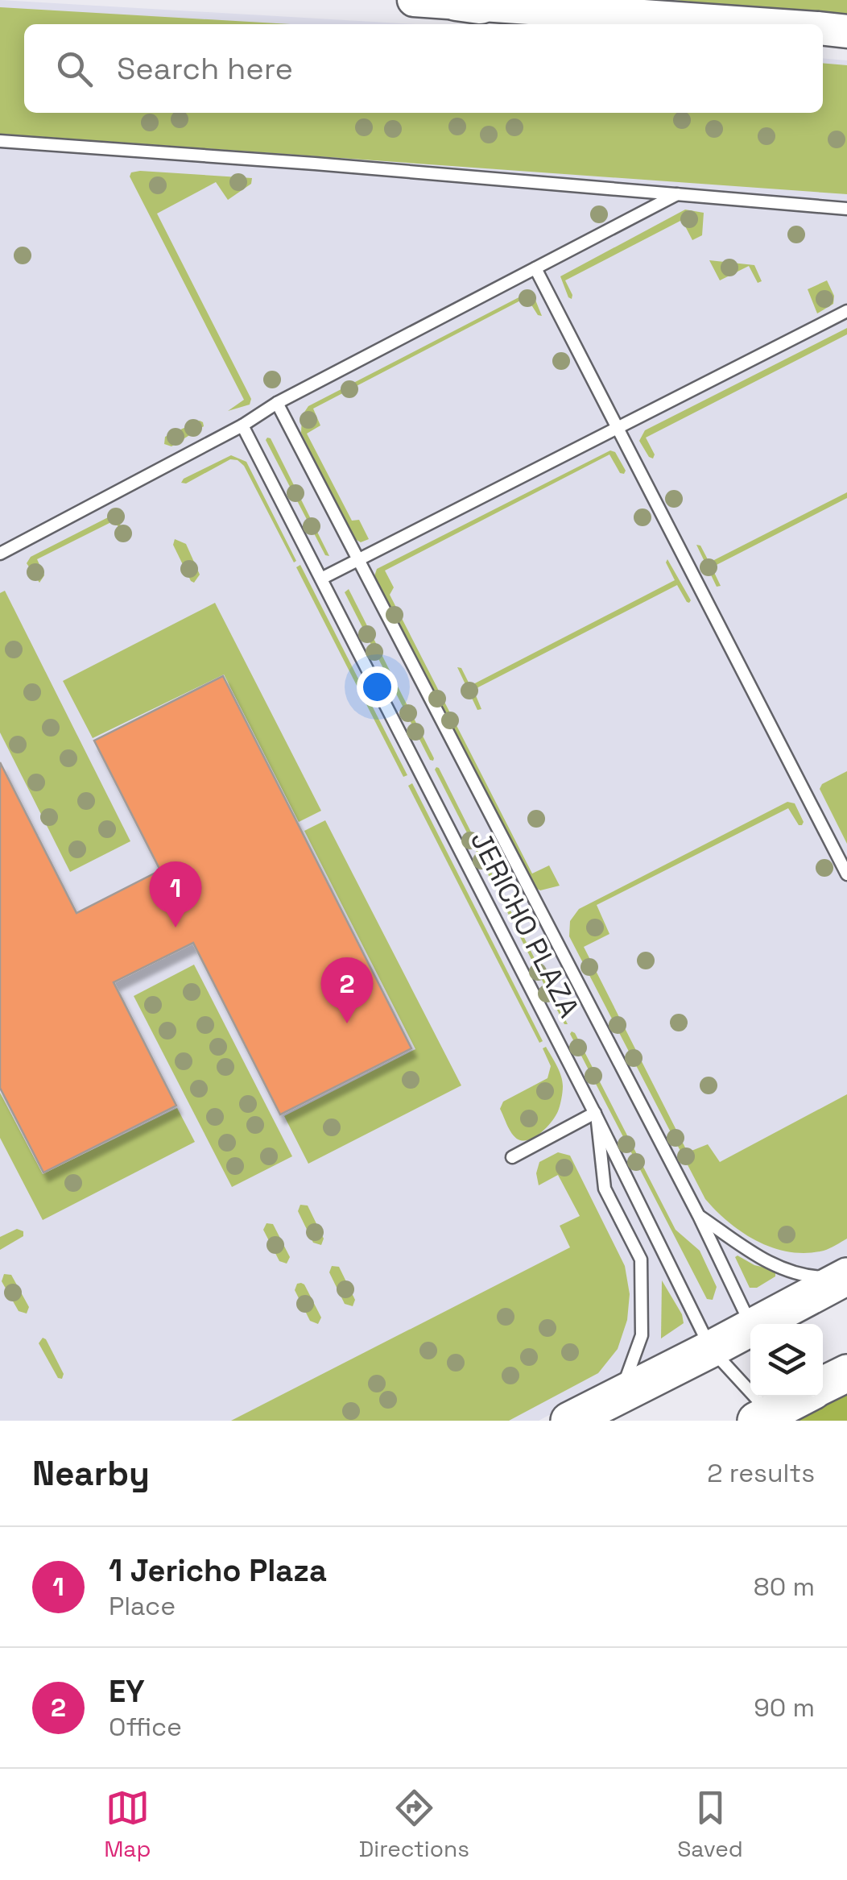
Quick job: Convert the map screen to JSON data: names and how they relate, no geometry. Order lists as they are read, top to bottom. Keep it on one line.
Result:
{"streets":{"lane":["JERICHO PLAZA"]},"page":{"search":"Search here","pins":["1","2"],"heading":["Nearby","2 results"],"list":[{"mark":"1","name":"1 Jericho Plaza","note":"Place","value":"80 m"},{"mark":"2","name":"EY","note":"Office","value":"90 m"}],"nav":["Map","Directions","Saved"]}}
